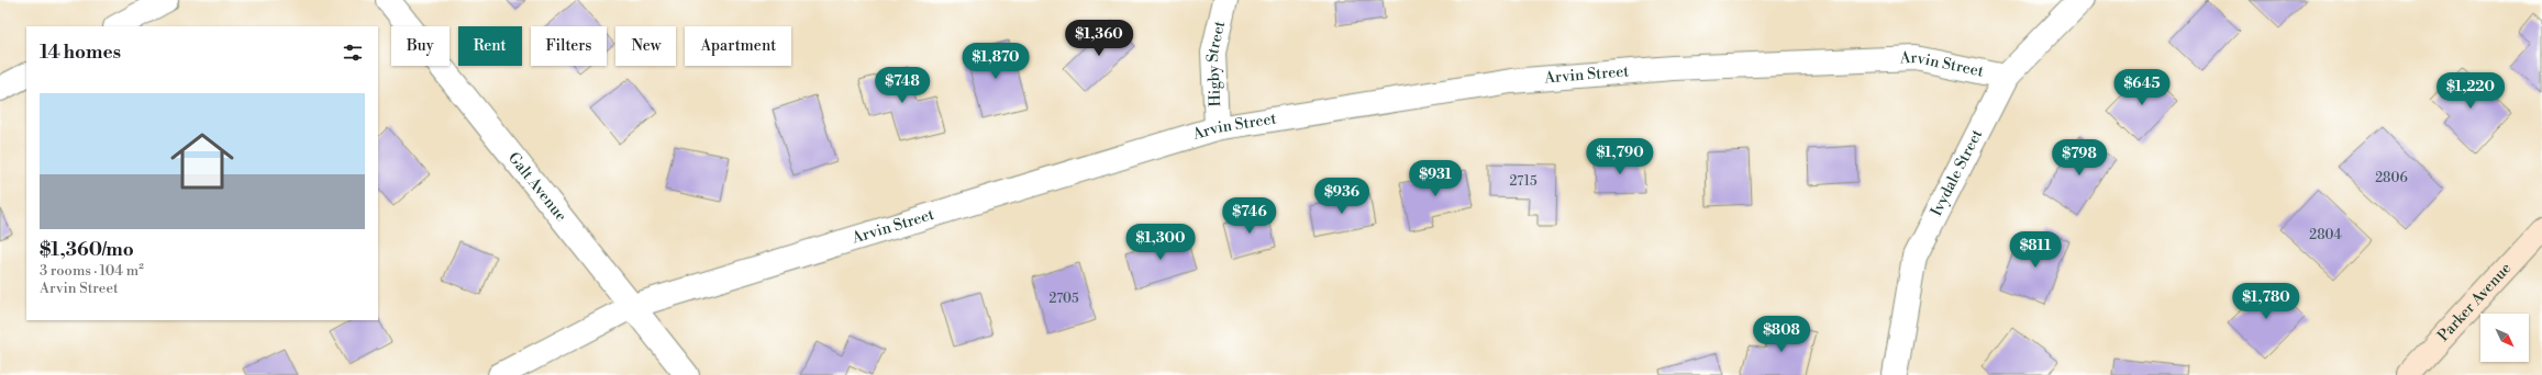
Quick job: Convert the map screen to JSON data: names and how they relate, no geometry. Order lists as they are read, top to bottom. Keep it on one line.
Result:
{"streets":{"street":["Higby Street","Arvin Street","Ivydale Street","Galt Avenue","Parker Avenue"]},"crossings":[["Higby Street","Arvin Street"],["Arvin Street","Ivydale Street"],["Arvin Street","Galt Avenue"]],"house_numbers":["2806","2715","2804","2705"],"north":"bottom right","page":{"price":["$1,360","$1,870","$748","$645","$1,220","$1,790","$798","$931","$936","$746","$1,300","$811","$1,780","$808"],"chip":["Buy","Rent","Filters","New","Apartment"],"heading":"14 homes","list":[{"name":"$1,360/mo","note":"3 rooms · 104 m² · Arvin Street"}]}}
